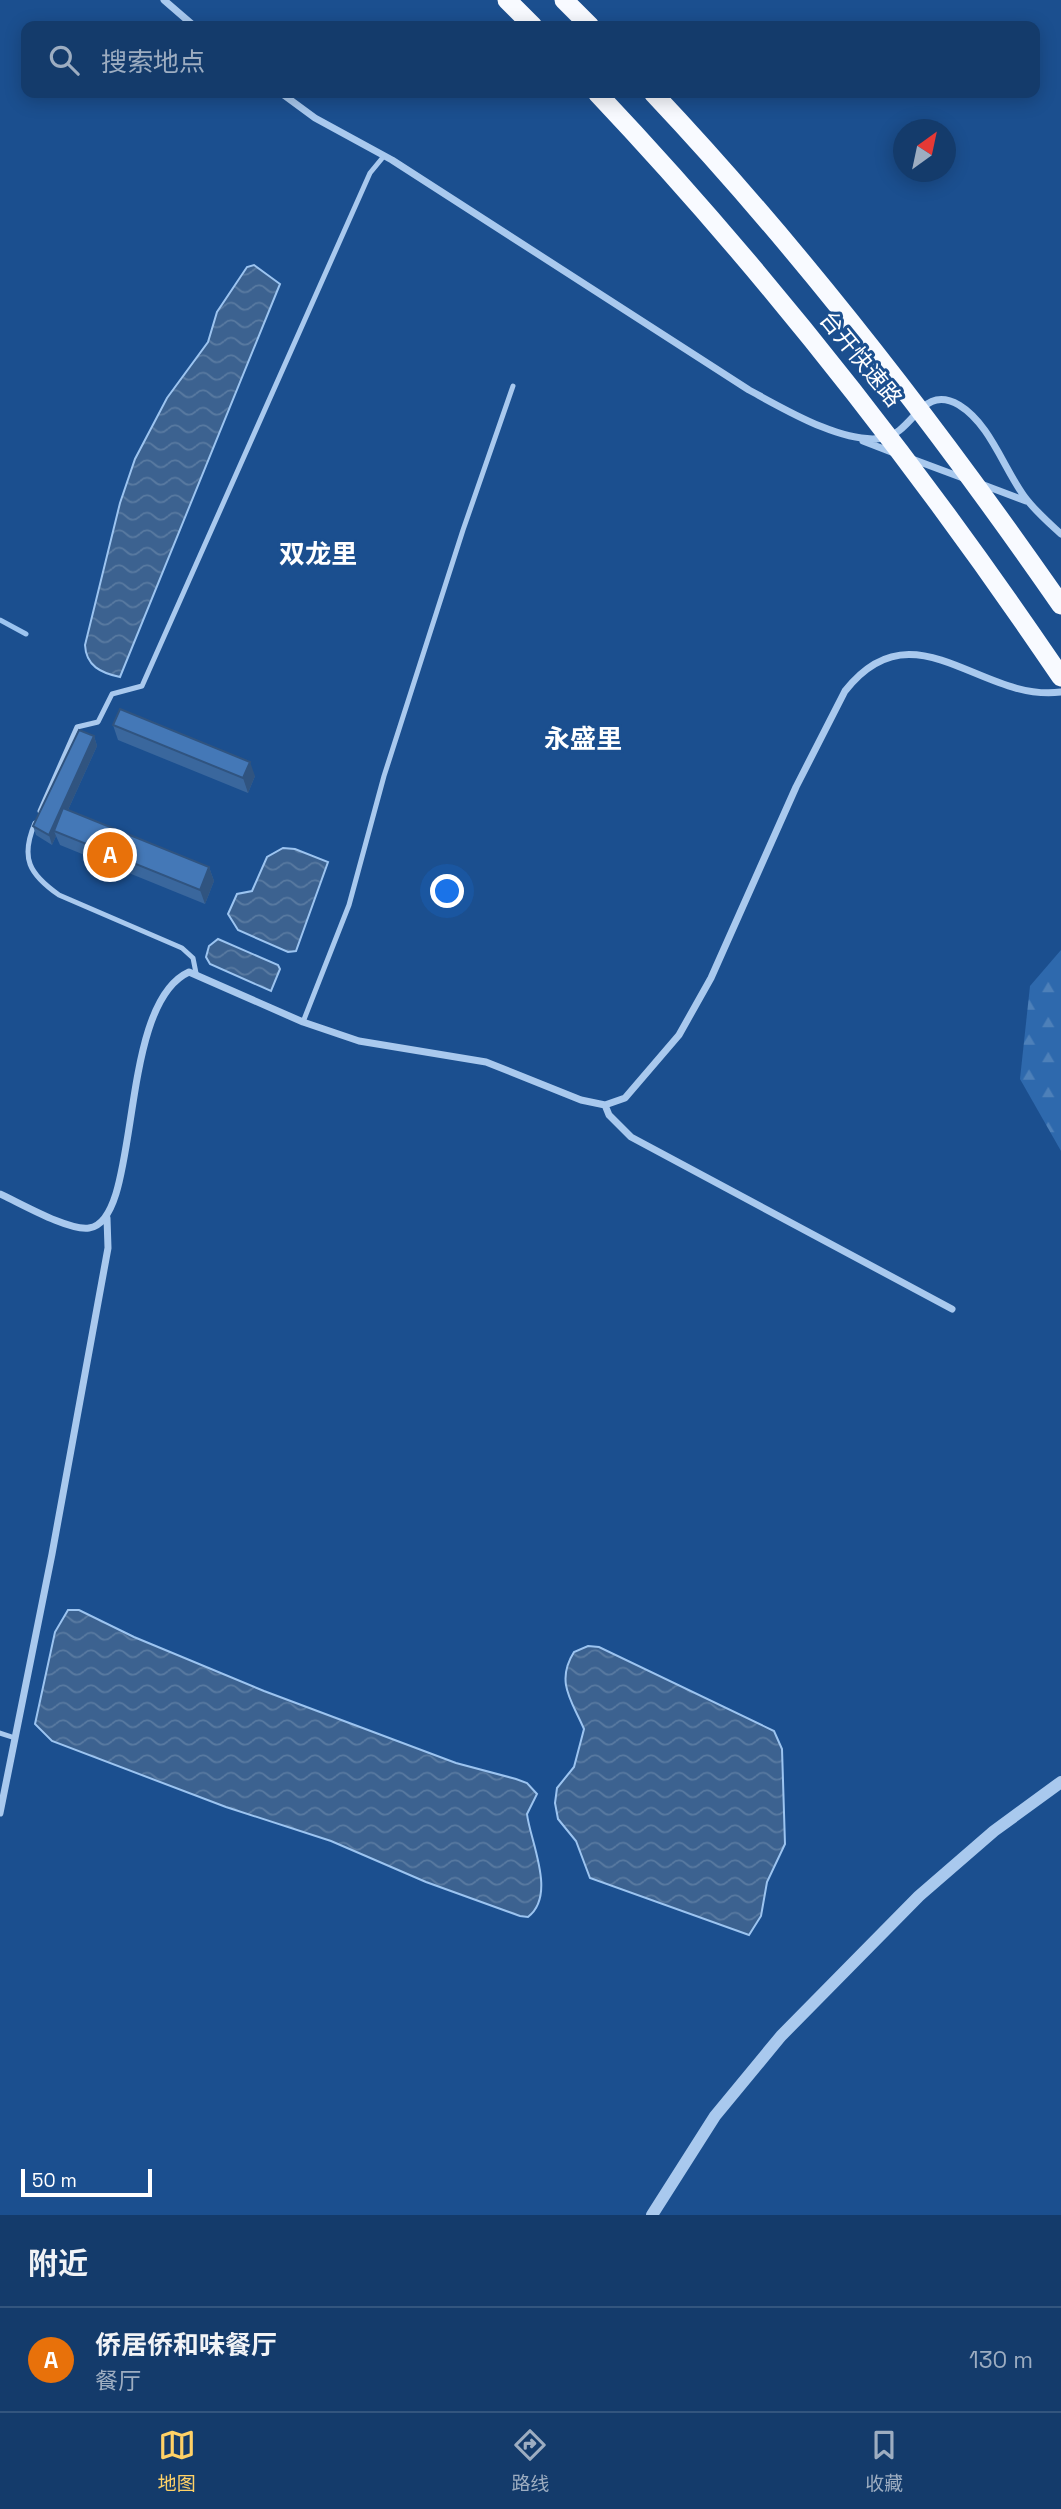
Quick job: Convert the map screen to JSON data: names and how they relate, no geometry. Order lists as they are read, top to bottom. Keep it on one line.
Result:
{"streets":{"highway":["台开快速路"]},"districts":["双龙里","永盛里"],"scale_bar":"50 m","north":"top right","page":{"search":"搜索地点","pins":"A","scale":"50 m","heading":"附近","list":[{"mark":"A","name":"侨居侨和味餐厅","note":"餐厅","value":"130 m"}],"nav":["地图","路线","收藏"]}}
